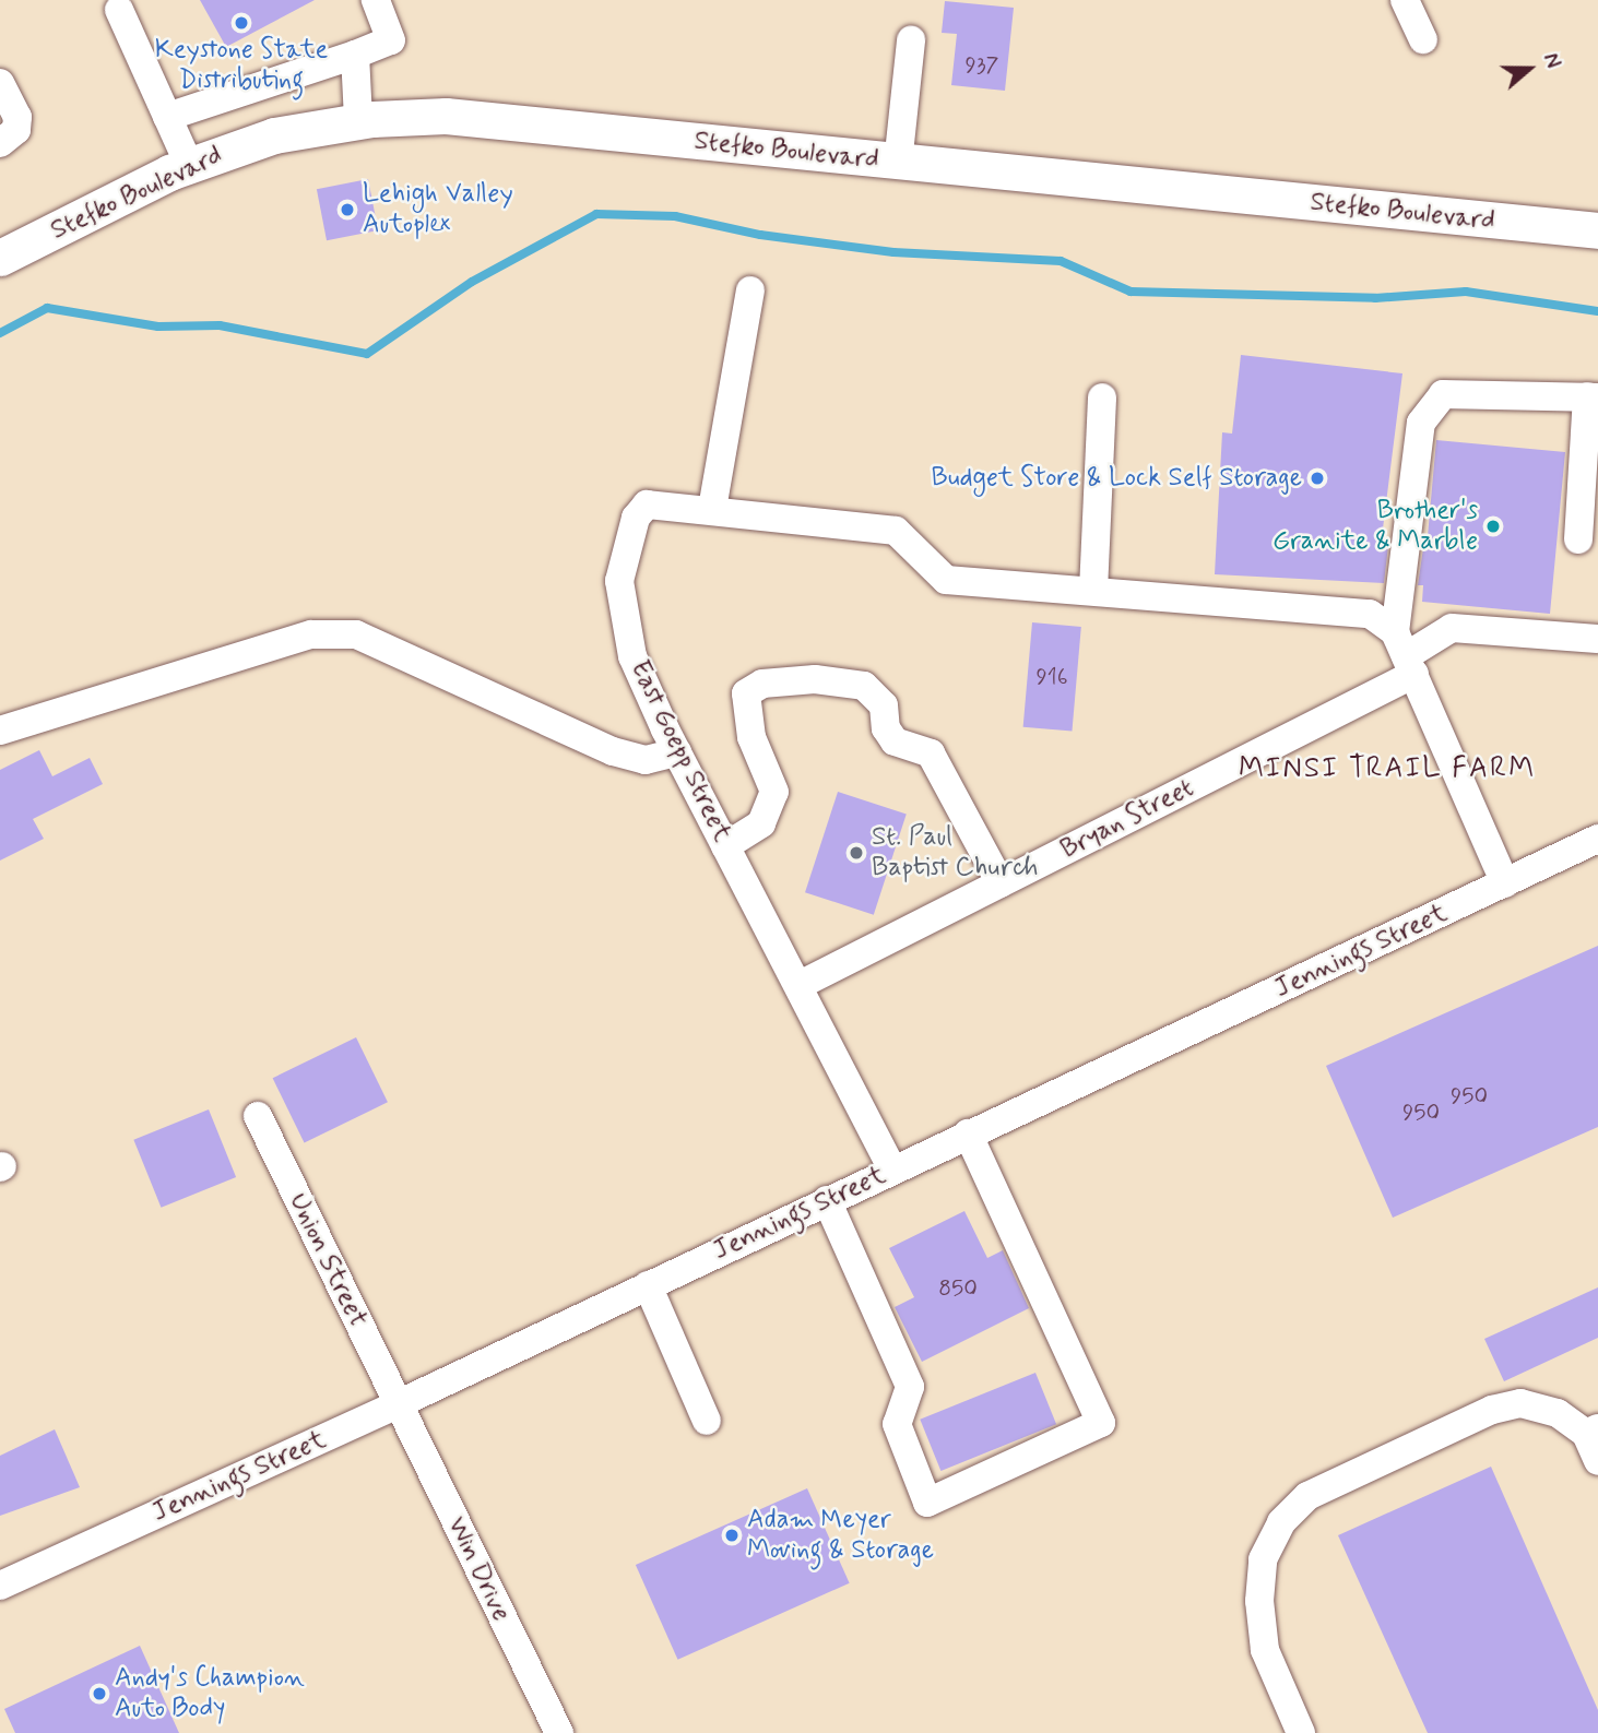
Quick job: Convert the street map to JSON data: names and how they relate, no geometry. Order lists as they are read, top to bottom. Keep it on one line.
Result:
{"streets":{"main road":["Stefko Boulevard"],"street":["East Goepp Street","Bryan Street","Jennings Street","Union Street","Win Drive"]},"crossings":[["East Goepp Street","Bryan Street"],["East Goepp Street","Jennings Street"],["Jennings Street","Union Street"],["Jennings Street","Win Drive"],["Union Street","Win Drive"]],"districts":["MINSI TRAIL FARM"],"places":["Keystone State Distributing","Lehigh Valley Autoplex","Budget Store & Lock Self Storage","Brother's Granite & Marble","St. Paul Baptist Church","Adam Meyer Moving & Storage","Andy's Champion Auto Body"],"house_numbers":["937","916","950","950","850"],"north":"right"}
